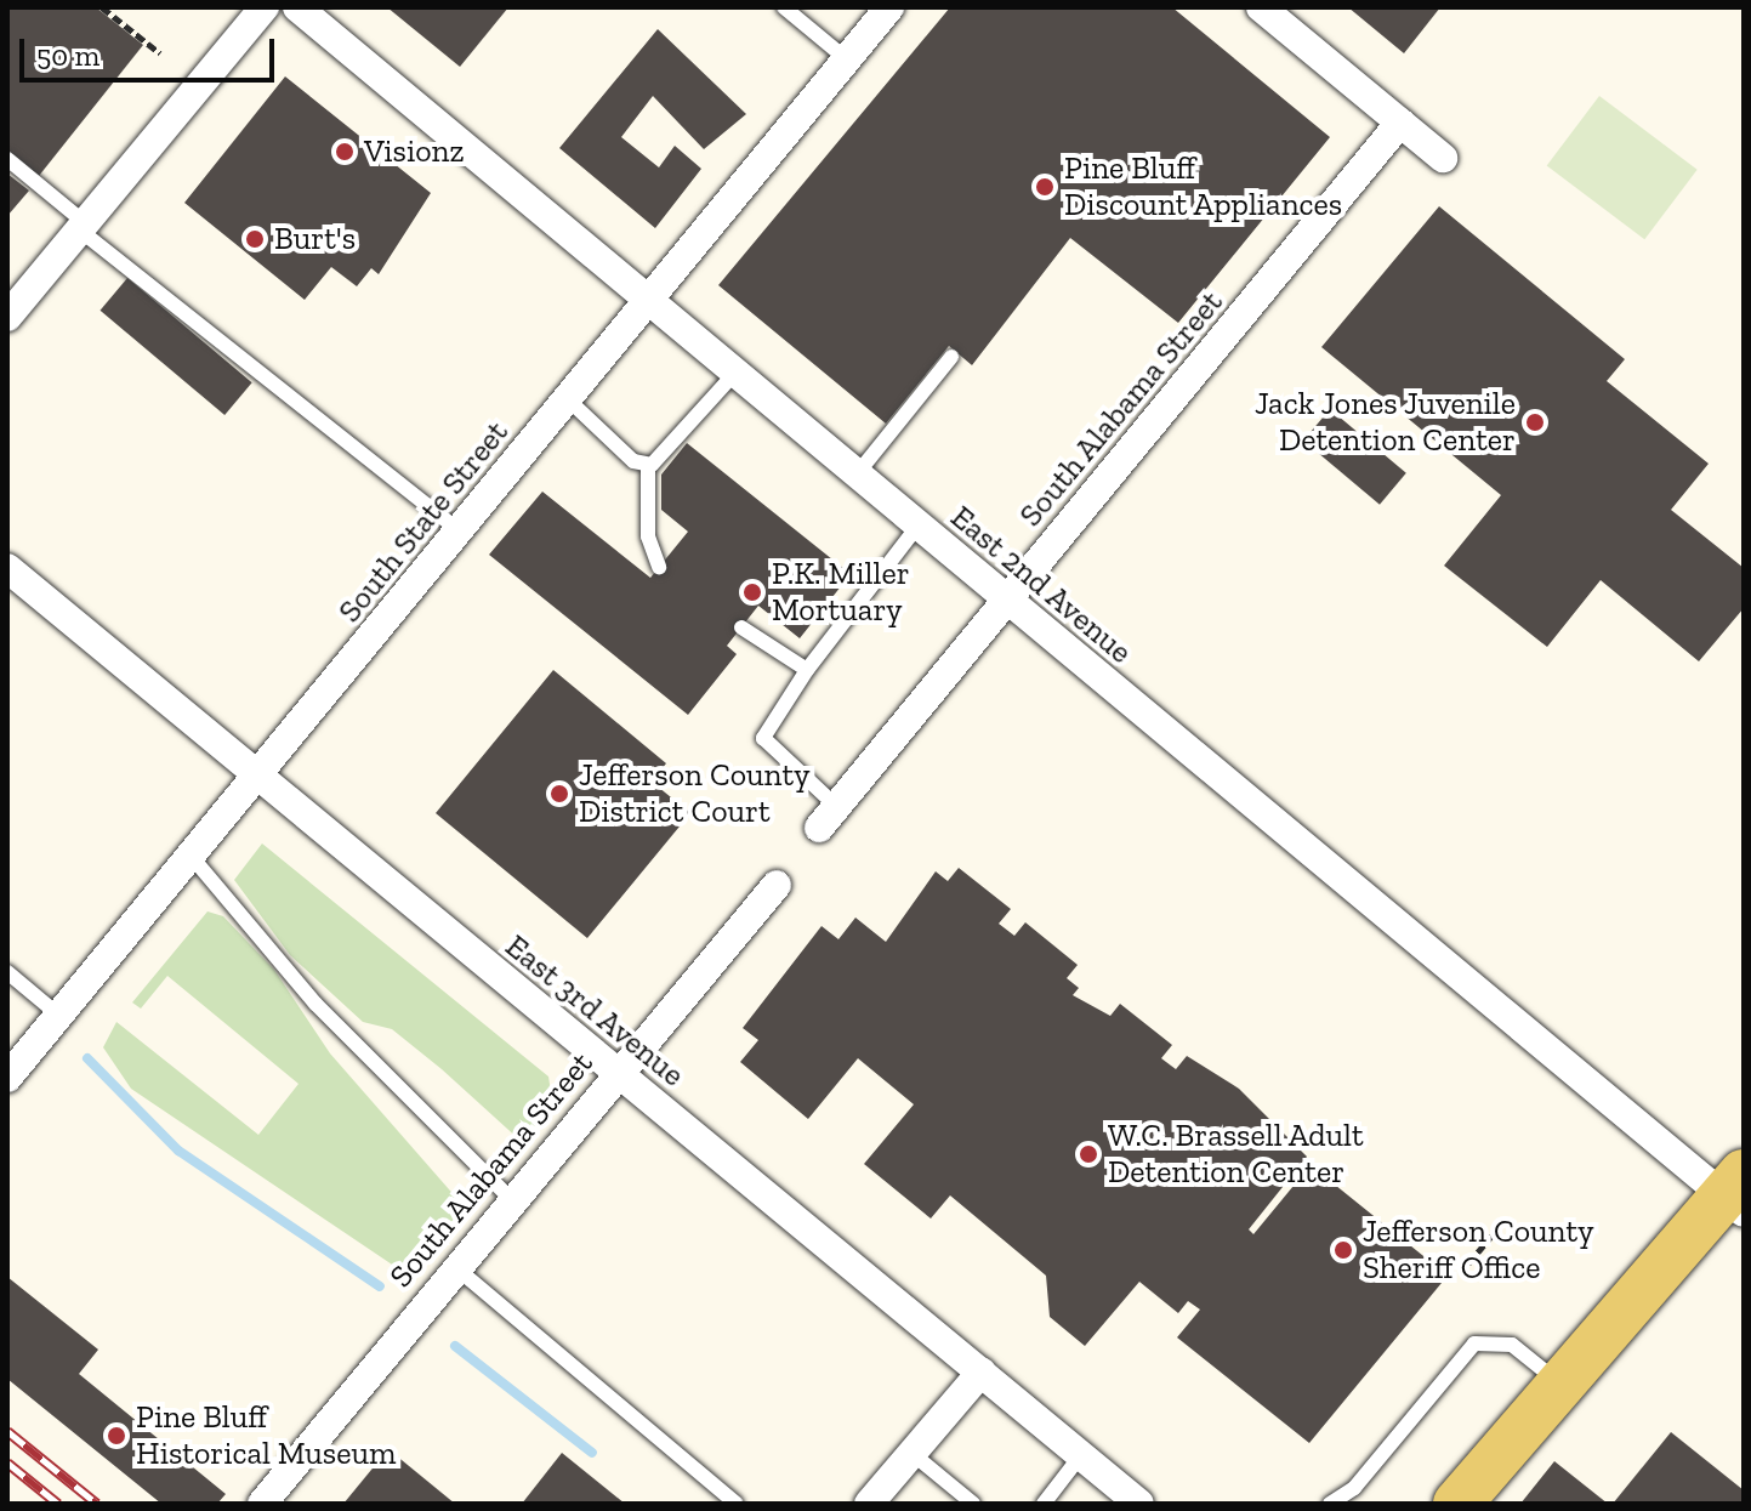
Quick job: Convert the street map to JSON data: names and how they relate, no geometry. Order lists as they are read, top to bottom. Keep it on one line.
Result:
{"streets":{"street":["South Alabama Street","South State Street","East 2nd Avenue","East 3rd Avenue"]},"crossings":[["South Alabama Street","East 2nd Avenue"],["South Alabama Street","East 3rd Avenue"],["South State Street","East 2nd Avenue"],["South State Street","East 3rd Avenue"]],"places":["Visionz","Pine Bluff Discount Appliances","Burt's","Jack Jones Juvenile Detention Center","P.K. Miller Mortuary","Jefferson County District Court","W.C. Brassell Adult Detention Center","Jefferson County Sheriff Office","Pine Bluff Historical Museum"],"scale_bar":"50 m"}
